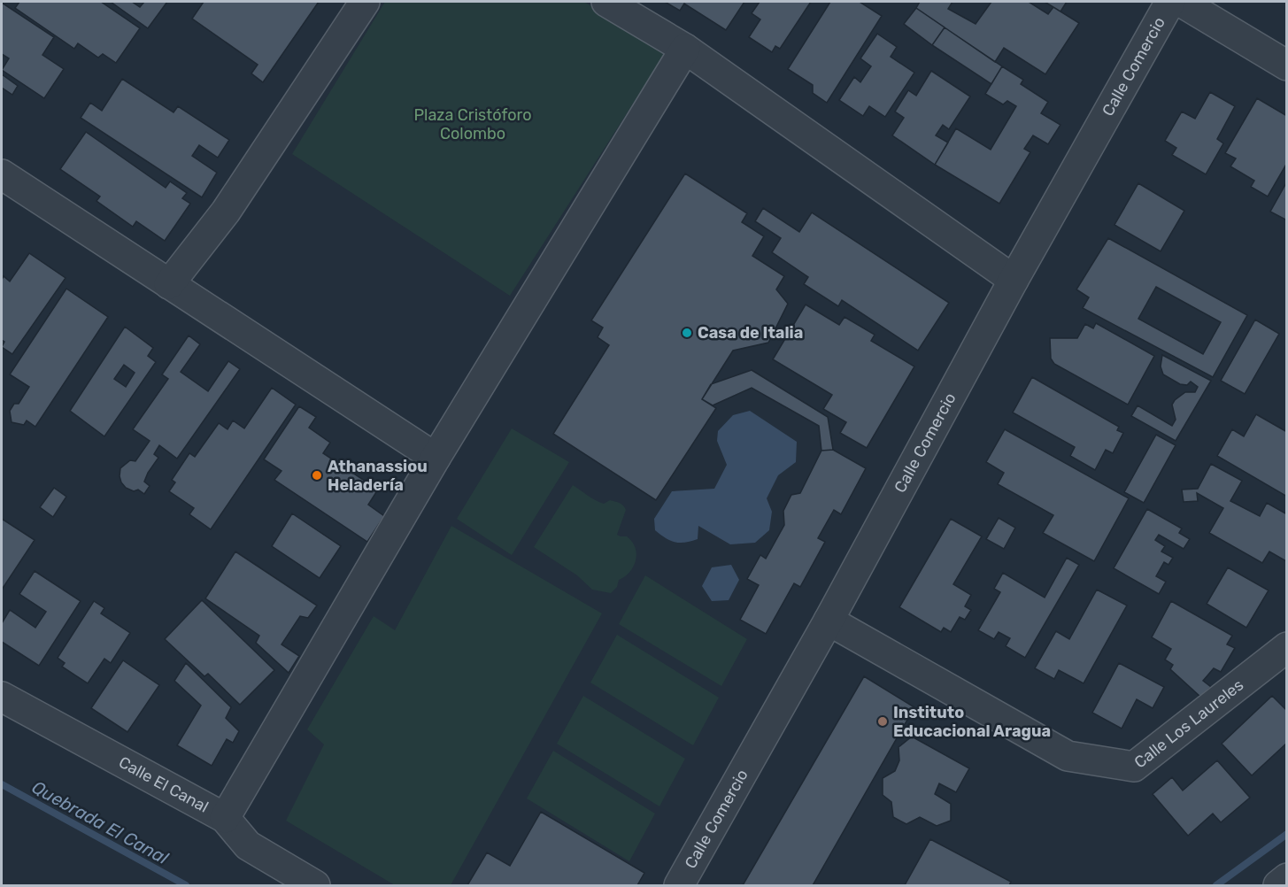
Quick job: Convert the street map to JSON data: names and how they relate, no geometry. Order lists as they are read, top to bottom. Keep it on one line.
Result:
{"streets":{"street":["Calle Comercio","Calle Los Laureles","Calle El Canal"]},"crossings":[["Calle Comercio","Calle Los Laureles"]],"water":["Quebrada El Canal"],"parks":["Plaza Cristóforo Colombo"],"places":["Casa de Italia","Athanassiou Heladería","Instituto Educacional Aragua"]}
